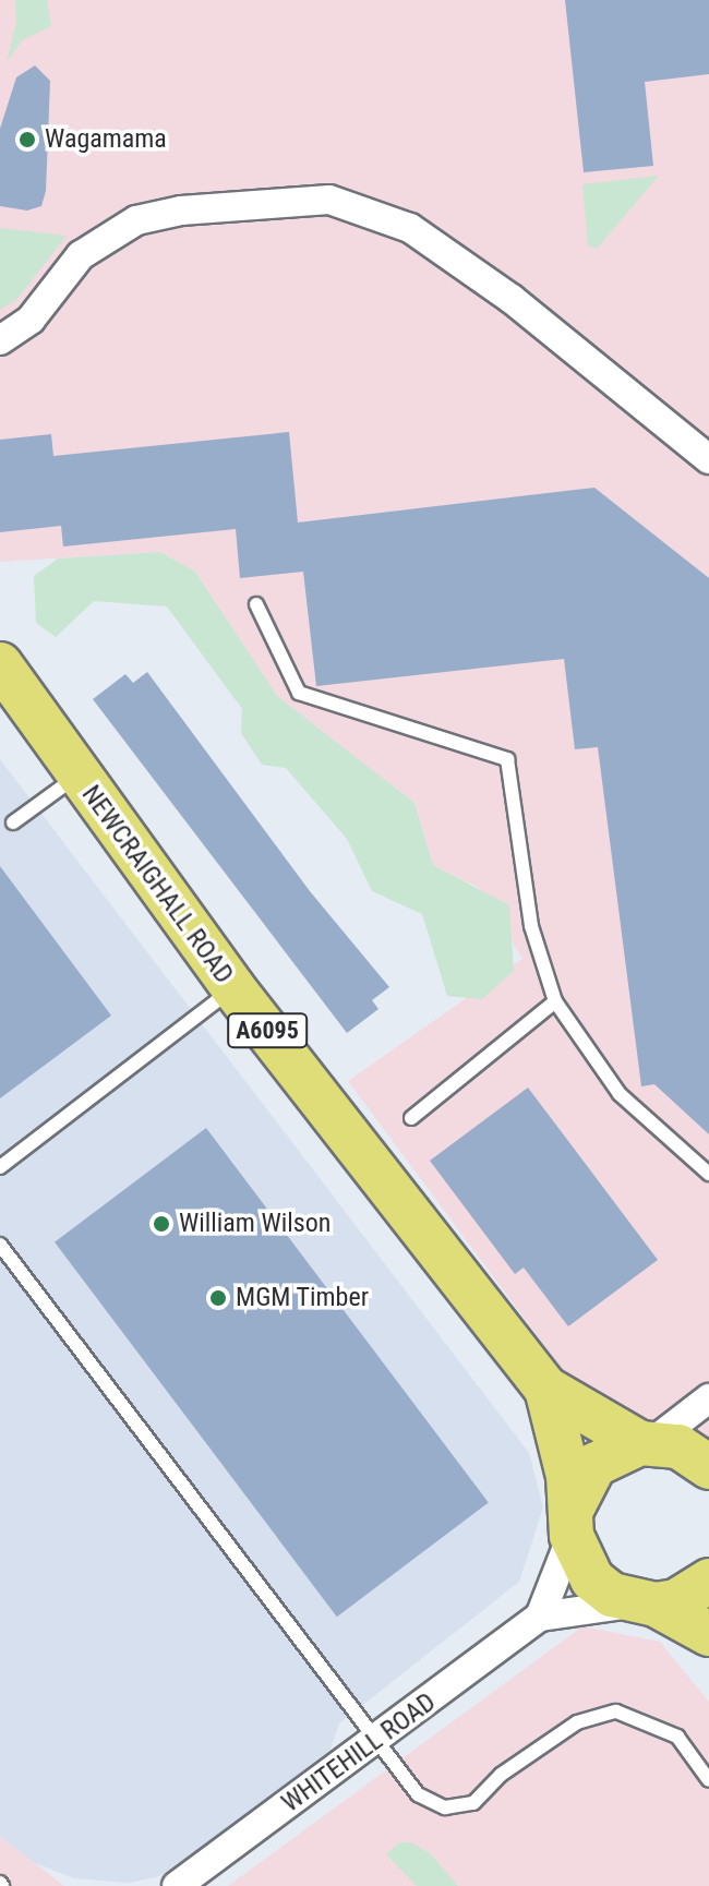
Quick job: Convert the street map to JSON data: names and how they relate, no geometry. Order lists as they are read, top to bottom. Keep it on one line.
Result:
{"streets":{"main road":["NEWCRAIGHALL ROAD","A6095"],"street":["WHITEHILL ROAD"]},"crossings":[["NEWCRAIGHALL ROAD","WHITEHILL ROAD"]],"places":["Wagamama","William Wilson","MGM Timber"]}
